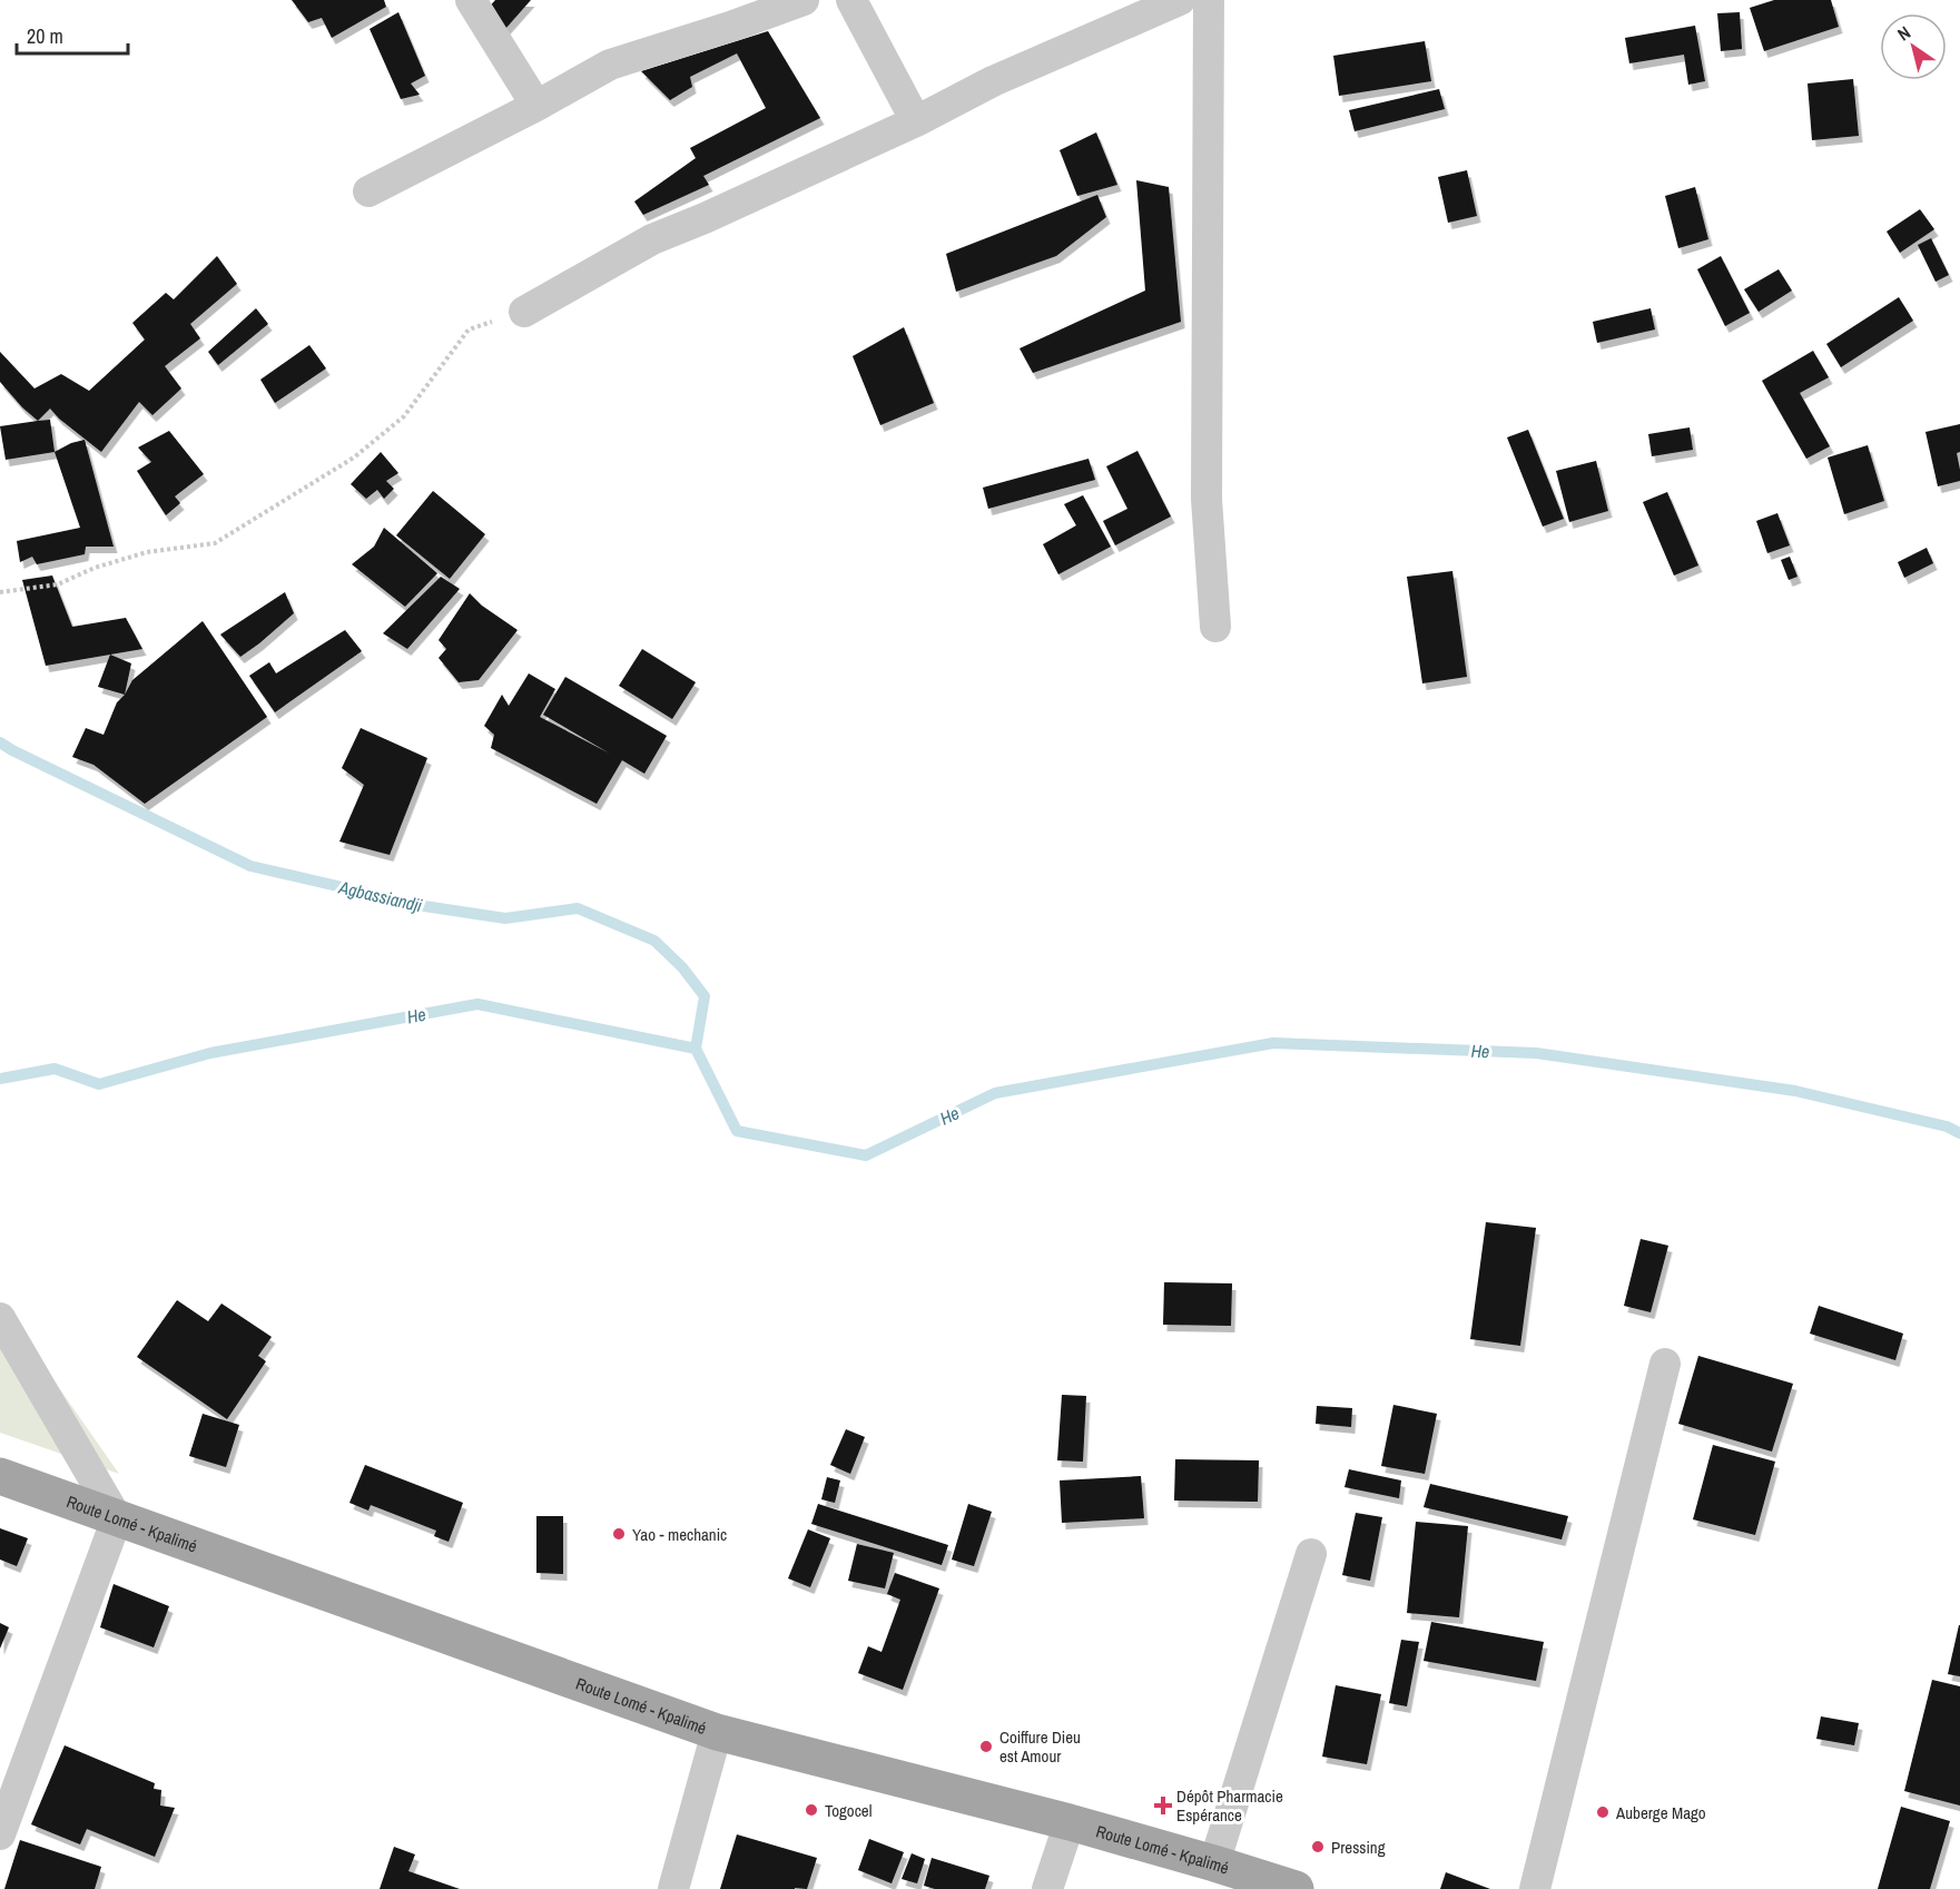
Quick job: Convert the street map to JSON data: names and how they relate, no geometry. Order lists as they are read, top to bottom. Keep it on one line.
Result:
{"streets":{"main road":["Route Lomé - Kpalimé"]},"water":["Agbassiandji","He"],"places":{"other":["Yao - mechanic","Coiffure Dieu est Amour","Togocel","Auberge Mago","Pressing"],"health":["Dépôt Pharmacie Espérance"]},"scale_bar":"20 m","north":"top left"}
